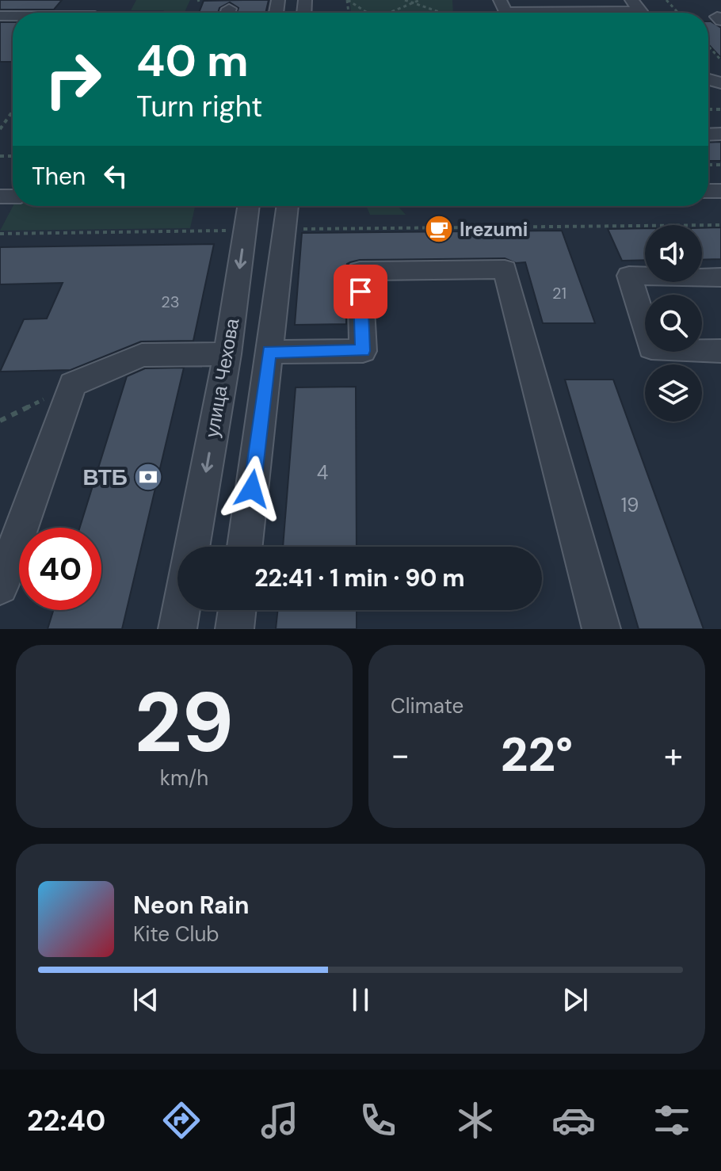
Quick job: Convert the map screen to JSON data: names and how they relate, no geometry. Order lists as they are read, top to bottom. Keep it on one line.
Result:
{"streets":{"street":["улица Чехова"]},"places":{"cafe":["Irezumi"],"bank":["ВТБ"]},"house_numbers":["21","23","4","19"],"page":{"turn":["40 m","Turn right"],"then":"Then","limit":"40","trip":"22:41 · 1 min · 90 m","tile":[["29","km/h"],"Climate"],"heat":["−","22°","+"],"song":["Neon Rain","Kite Club"],"tabs":"22:40"}}
